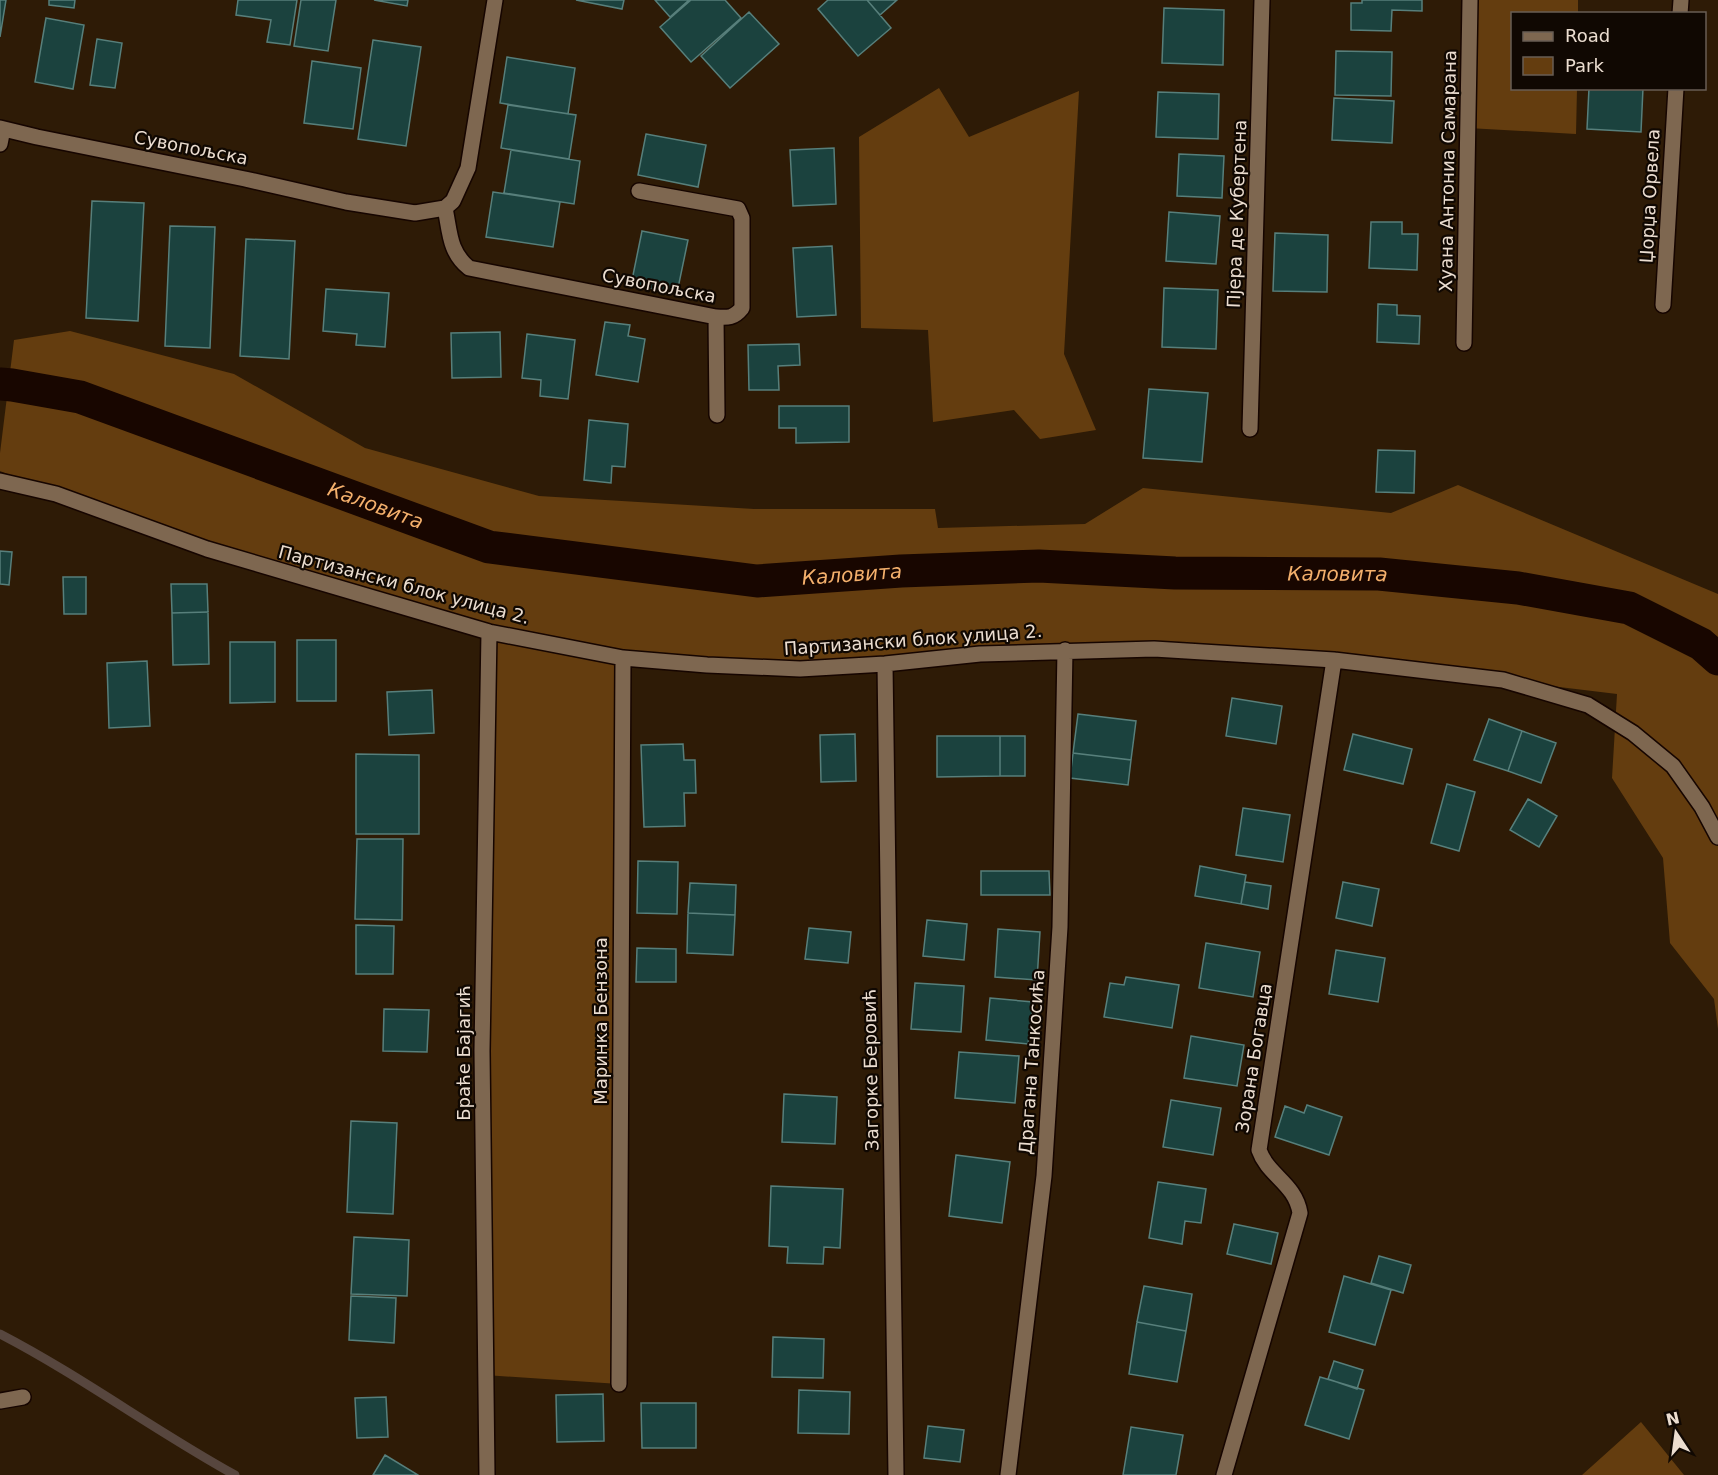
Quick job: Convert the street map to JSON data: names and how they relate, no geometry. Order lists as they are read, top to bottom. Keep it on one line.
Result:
{"streets":{"street":["Сувопољска","Хуана Антониа Самарана","Џорџа Орвела","Пјера де Кубертена","Партизански блок улица 2.","Маринка Бензона","Браће Бајагић","Зорана Богавца","Драгана Танкосића","Загорке Беровић"]},"crossings":[["Партизански блок улица 2.","Маринка Бензона"],["Партизански блок улица 2.","Браће Бајагић"],["Партизански блок улица 2.","Зорана Богавца"],["Партизански блок улица 2.","Драгана Танкосића"],["Партизански блок улица 2.","Загорке Беровић"]],"water":["Каловита"],"legend":["Road","Park"],"north":"top"}
